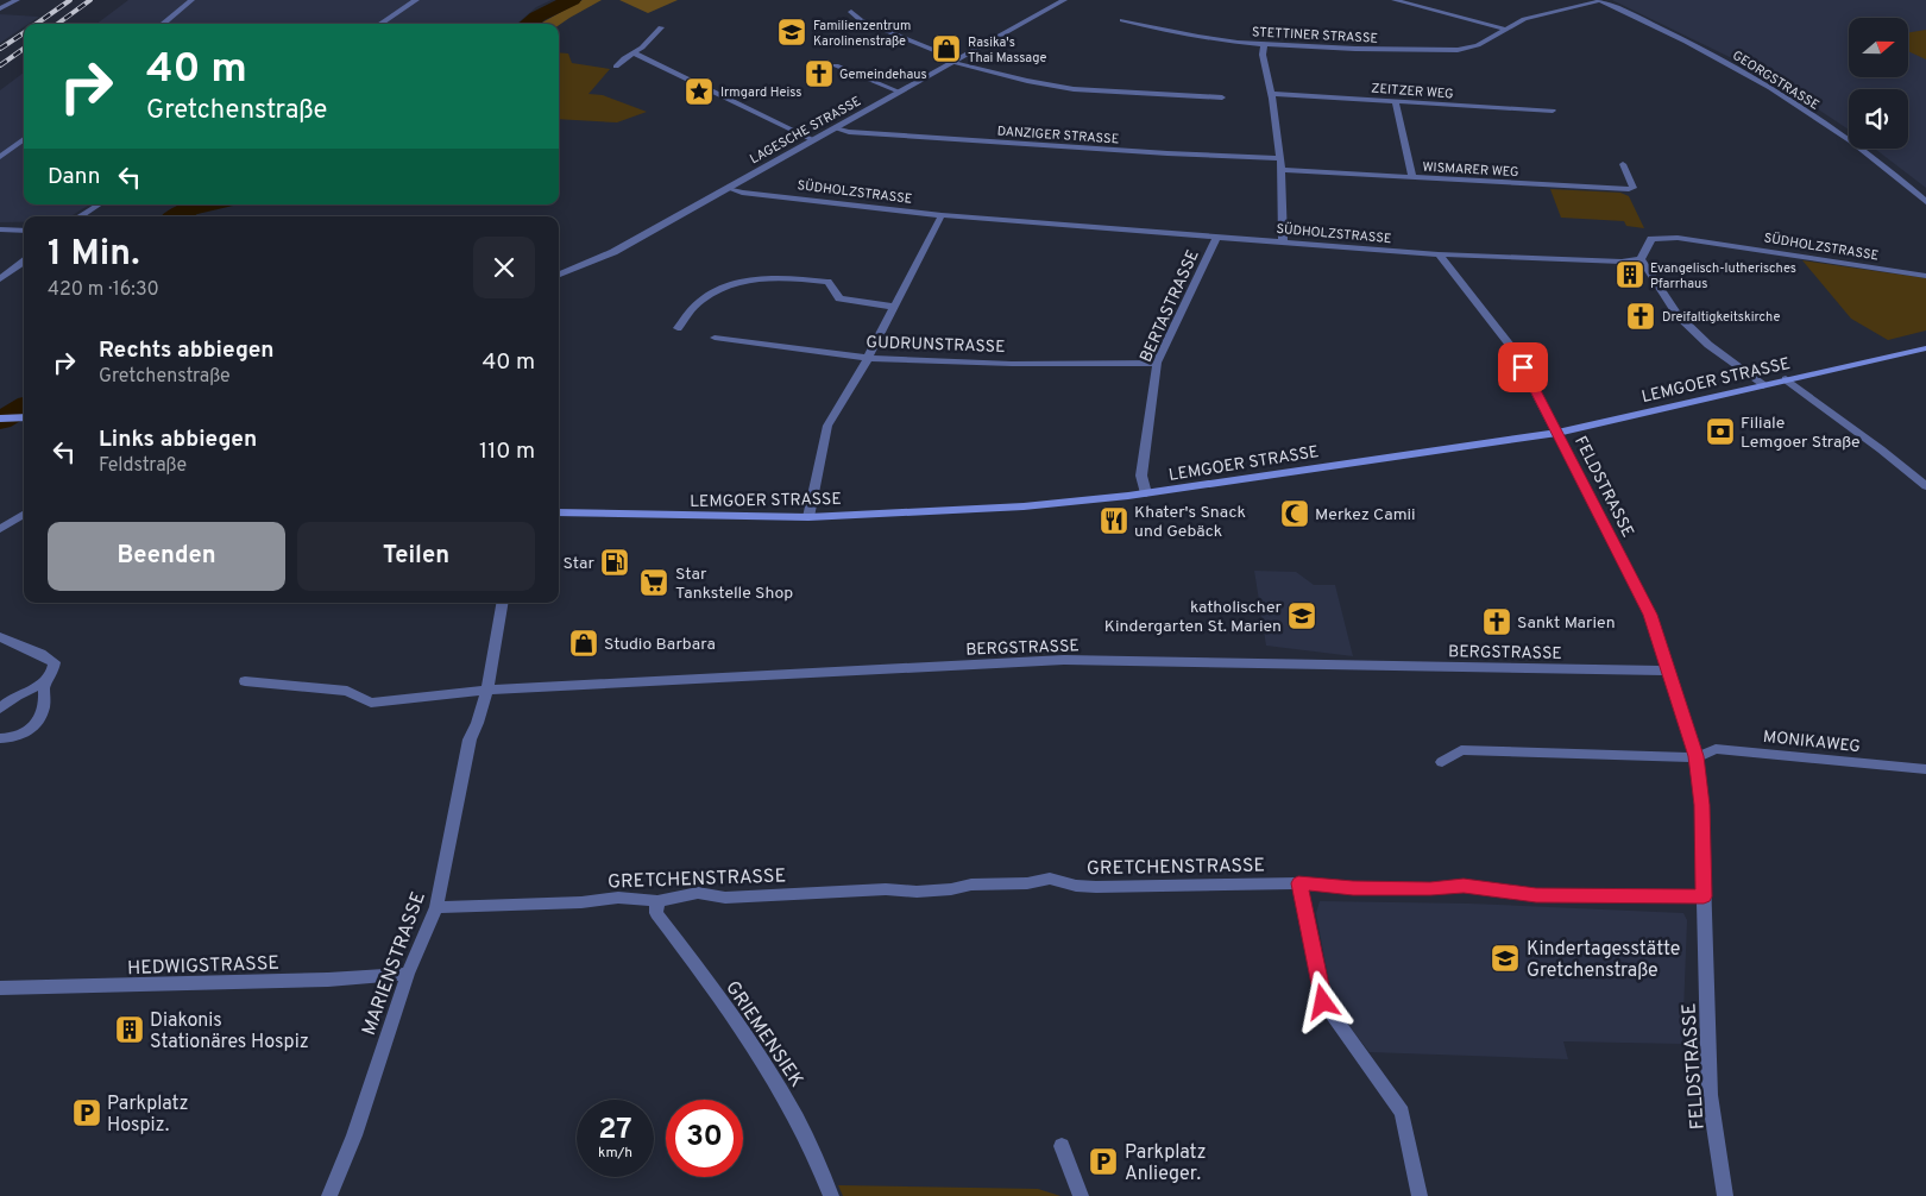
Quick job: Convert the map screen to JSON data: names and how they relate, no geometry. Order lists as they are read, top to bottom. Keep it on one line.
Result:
{"streets":{"main road":["LEMGOER STRASSE"],"street":["STETTINER STRASSE","GEORGSTRASSE","ZEITZER WEG","LAGESCHE STRASSE","DANZIGER STRASSE","WISMARER WEG","SÜDHOLZSTRASSE","BERTASTRASSE","GUDRUNSTRASSE","FELDSTRASSE","BERGSTRASSE","MONIKAWEG","GRETCHENSTRASSE","MARIENSTRASSE","HEDWIGSTRASSE","GRIEMENSIEK"]},"crossings":[["STETTINER STRASSE","GEORGSTRASSE"],["LAGESCHE STRASSE","DANZIGER STRASSE"],["LAGESCHE STRASSE","SÜDHOLZSTRASSE"],["SÜDHOLZSTRASSE","BERTASTRASSE"],["SÜDHOLZSTRASSE","FELDSTRASSE"],["BERTASTRASSE","GUDRUNSTRASSE"],["BERTASTRASSE","LEMGOER STRASSE"],["LEMGOER STRASSE","FELDSTRASSE"],["FELDSTRASSE","BERGSTRASSE"],["FELDSTRASSE","MONIKAWEG"],["FELDSTRASSE","GRETCHENSTRASSE"],["BERGSTRASSE","MARIENSTRASSE"],["GRETCHENSTRASSE","MARIENSTRASSE"],["GRETCHENSTRASSE","GRIEMENSIEK"],["MARIENSTRASSE","HEDWIGSTRASSE"]],"places":{"school or university":["Familienzentrum Karolinenstraße","katholischer Kindergarten St. Marien","Kindertagesstätte Gretchenstraße"],"shop":["Rasika's Thai Massage","Studio Barbara"],"church":["Gemeindehaus","Dreifaltigkeitskirche","Sankt Marien"],"place":["Irmgard Heiss"],"building":["Evangelisch-lutherisches Pfarrhaus","Diakonis Stationäres Hospiz"],"bank":["Filiale Lemgoer Straße"],"mosque":["Merkez Camii"],"restaurant":["Khater's Snack und Gebäck"],"fuel station":["Star"],"supermarket":["Star Tankstelle Shop"],"parking":["Parkplatz Hospiz.","Parkplatz Anlieger."]},"north":"right","page":{"turn":["40 m","Gretchenstraße"],"then":"Dann","heading":["1 Min.","420 m · 16:30"],"list":[{"name":"Rechts abbiegen","note":"Gretchenstraße","value":"40 m"},{"name":"Links abbiegen","note":"Feldstraße","value":"110 m"}],"buttons":["Beenden","Teilen"],"speed":"27 km/h","limit":"30"}}
